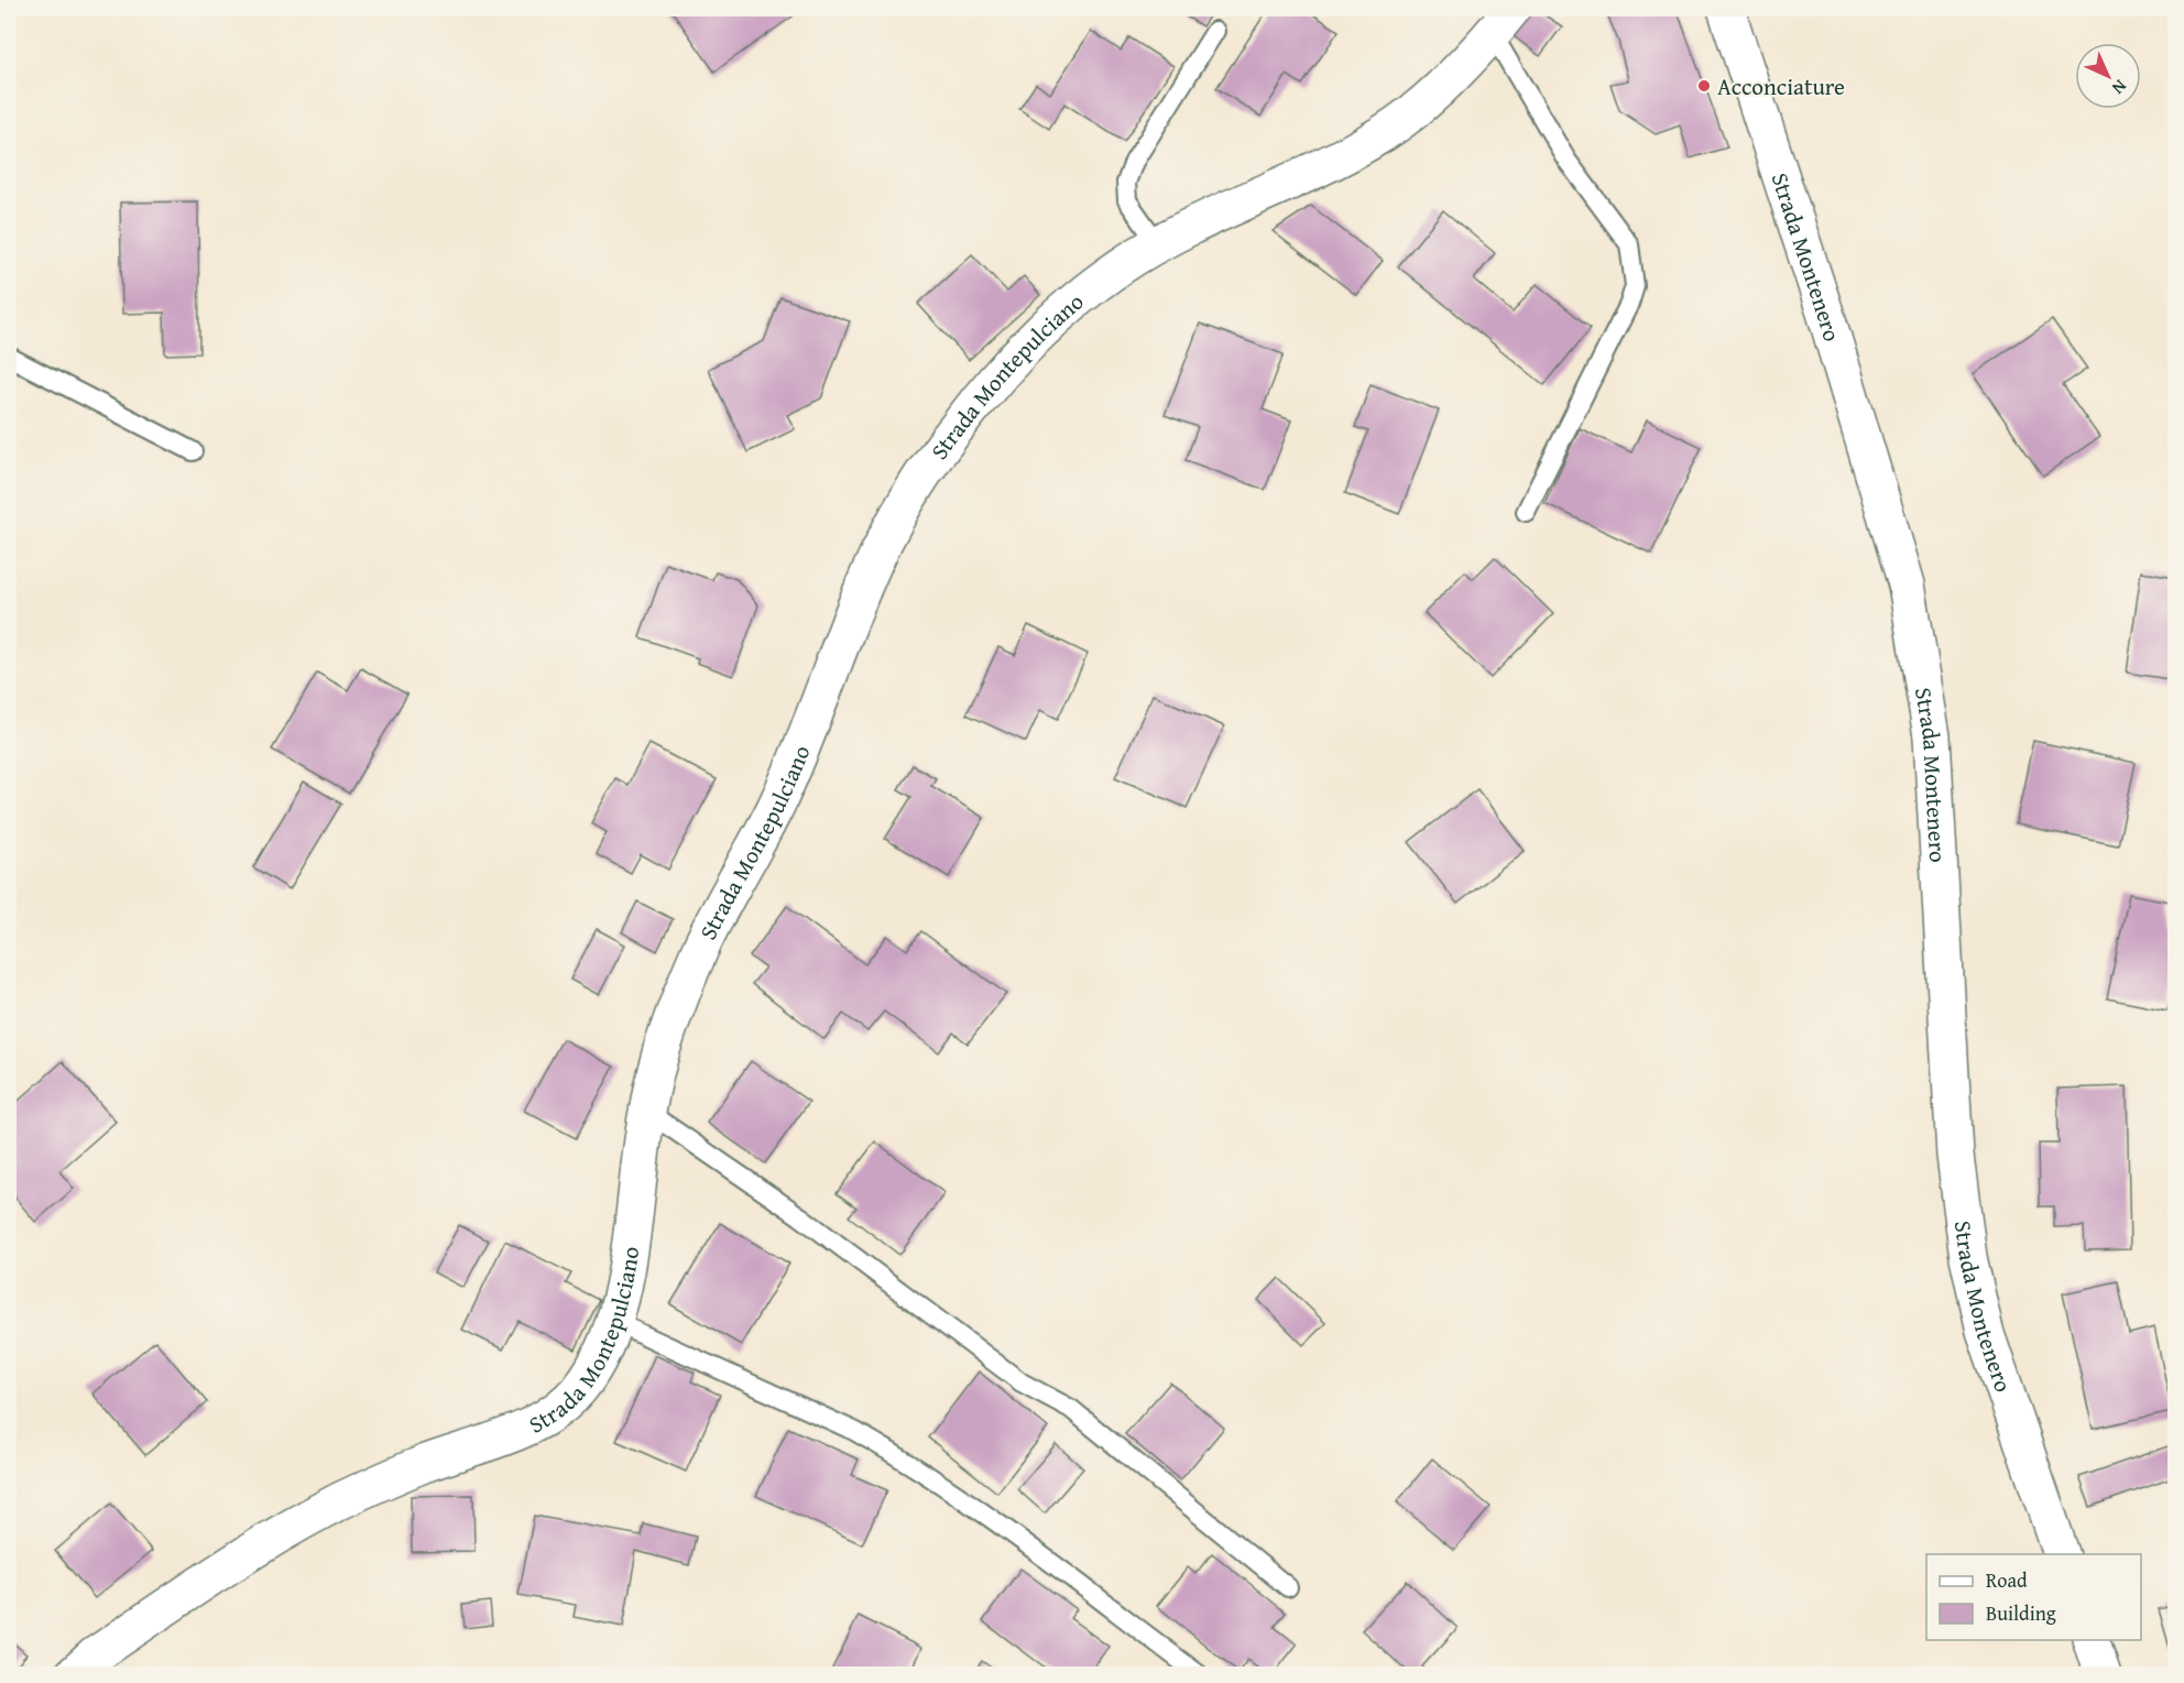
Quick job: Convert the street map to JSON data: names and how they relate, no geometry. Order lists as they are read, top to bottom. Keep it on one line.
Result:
{"streets":{"street":["Strada Montenero","Strada Montepulciano"]},"places":["Acconciature"],"legend":["Road","Building"],"north":"bottom right"}
